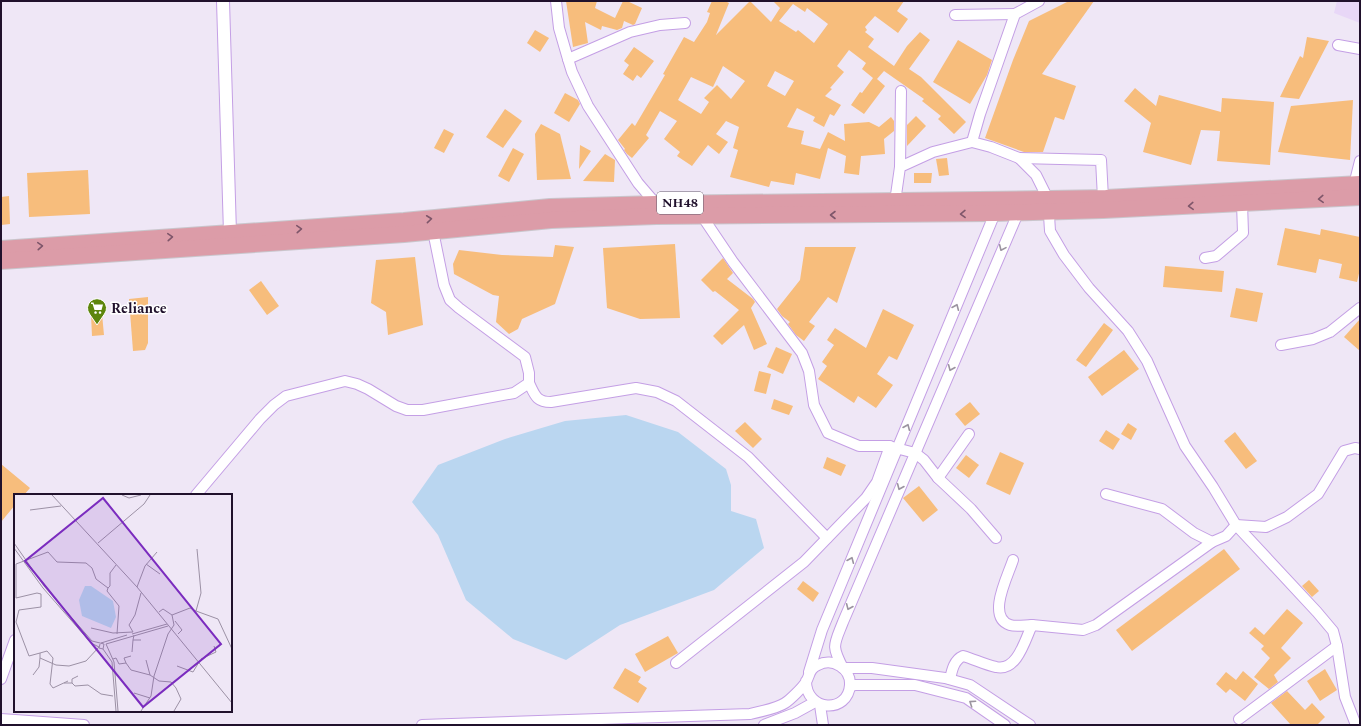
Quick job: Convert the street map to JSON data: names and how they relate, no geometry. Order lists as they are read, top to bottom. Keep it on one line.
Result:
{"streets":{"highway":["NH48"]},"places":{"supermarket":["Reliance"]}}
